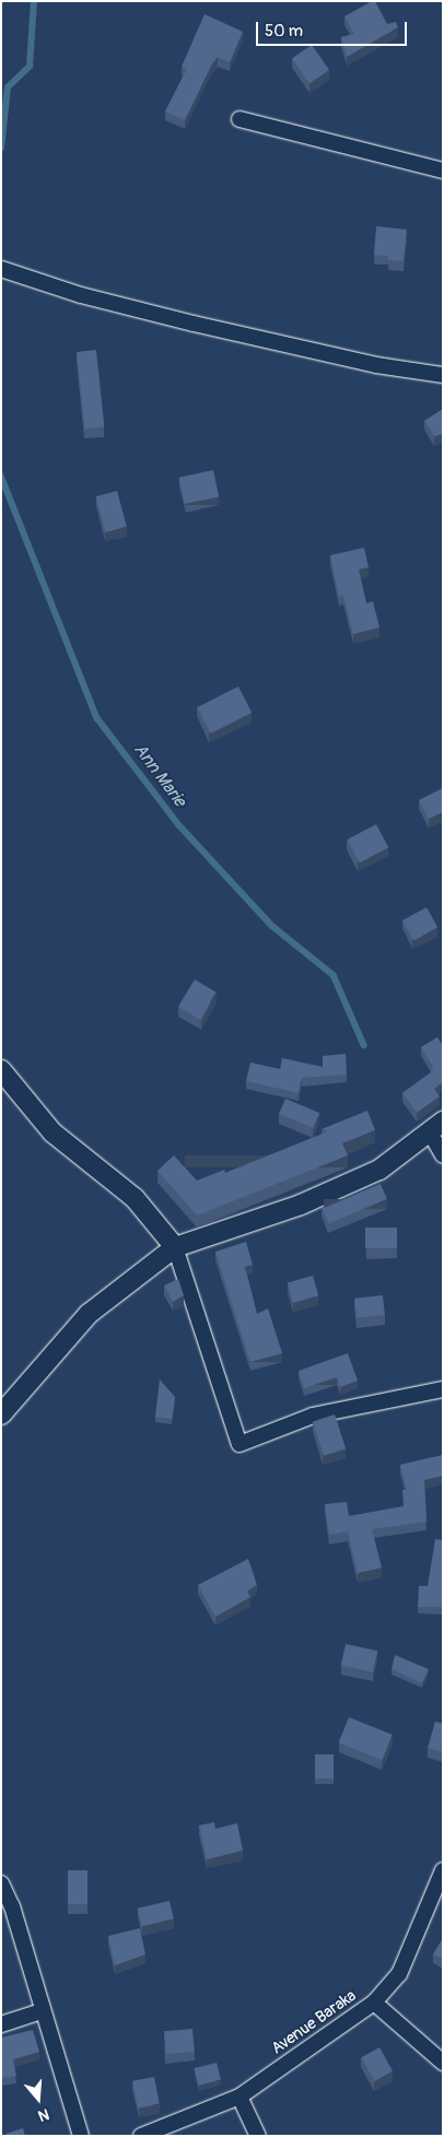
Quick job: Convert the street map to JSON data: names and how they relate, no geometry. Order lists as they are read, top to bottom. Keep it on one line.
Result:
{"streets":{"street":["Avenue Baraka"]},"water":["Ann Marie"],"scale_bar":"50 m","north":"bottom"}
